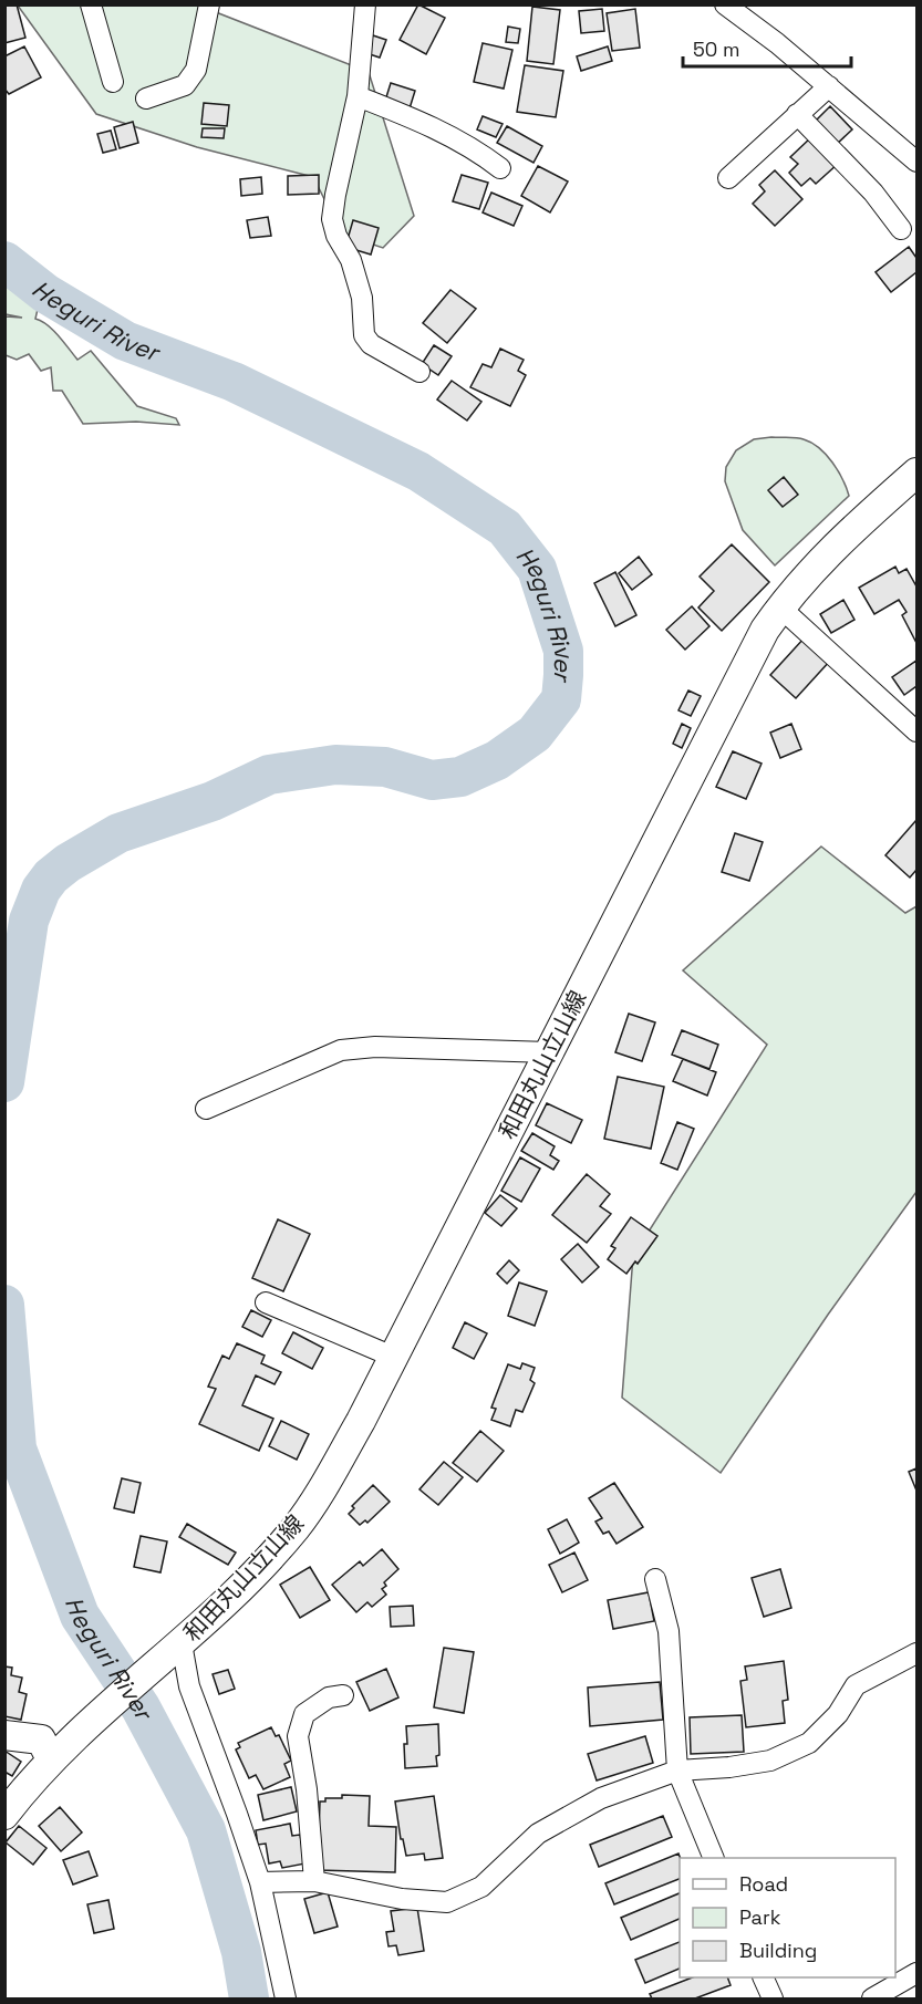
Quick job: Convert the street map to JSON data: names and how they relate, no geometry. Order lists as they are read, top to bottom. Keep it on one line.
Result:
{"streets":{"main road":["和田丸山立山線"]},"water":["Heguri River"],"legend":["Road","Park","Building"],"scale_bar":"50 m"}
